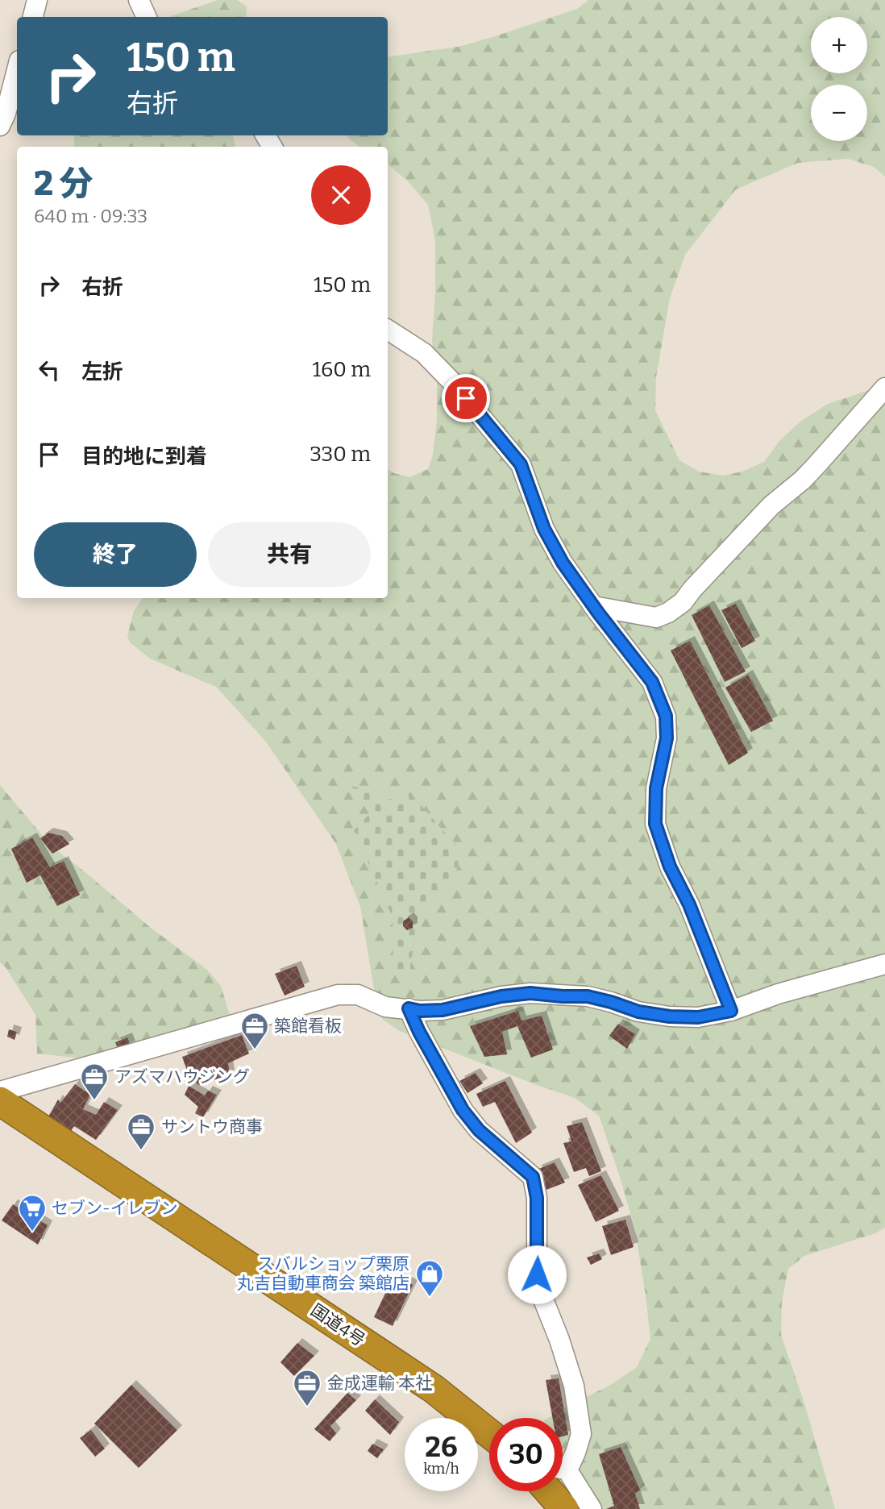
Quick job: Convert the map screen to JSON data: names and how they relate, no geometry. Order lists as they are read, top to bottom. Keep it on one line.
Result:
{"streets":{"highway":["国道4号"]},"places":{"office":["築館看板","アズマハウジング","サントウ商事","金成運輸 本社"],"supermarket":["セブン-イレブン"],"shop":["スバルショップ栗原 丸吉自動車商会 築館店"]},"page":{"map_buttons":["+","−"],"turn":["150 m","右折"],"heading":["2 分","640 m · 09:33"],"list":[{"name":"右折","value":"150 m"},{"name":"左折","value":"160 m"},{"name":"目的地に到着","value":"330 m"}],"buttons":["終了","共有"],"speed":"26 km/h","limit":"30"}}
